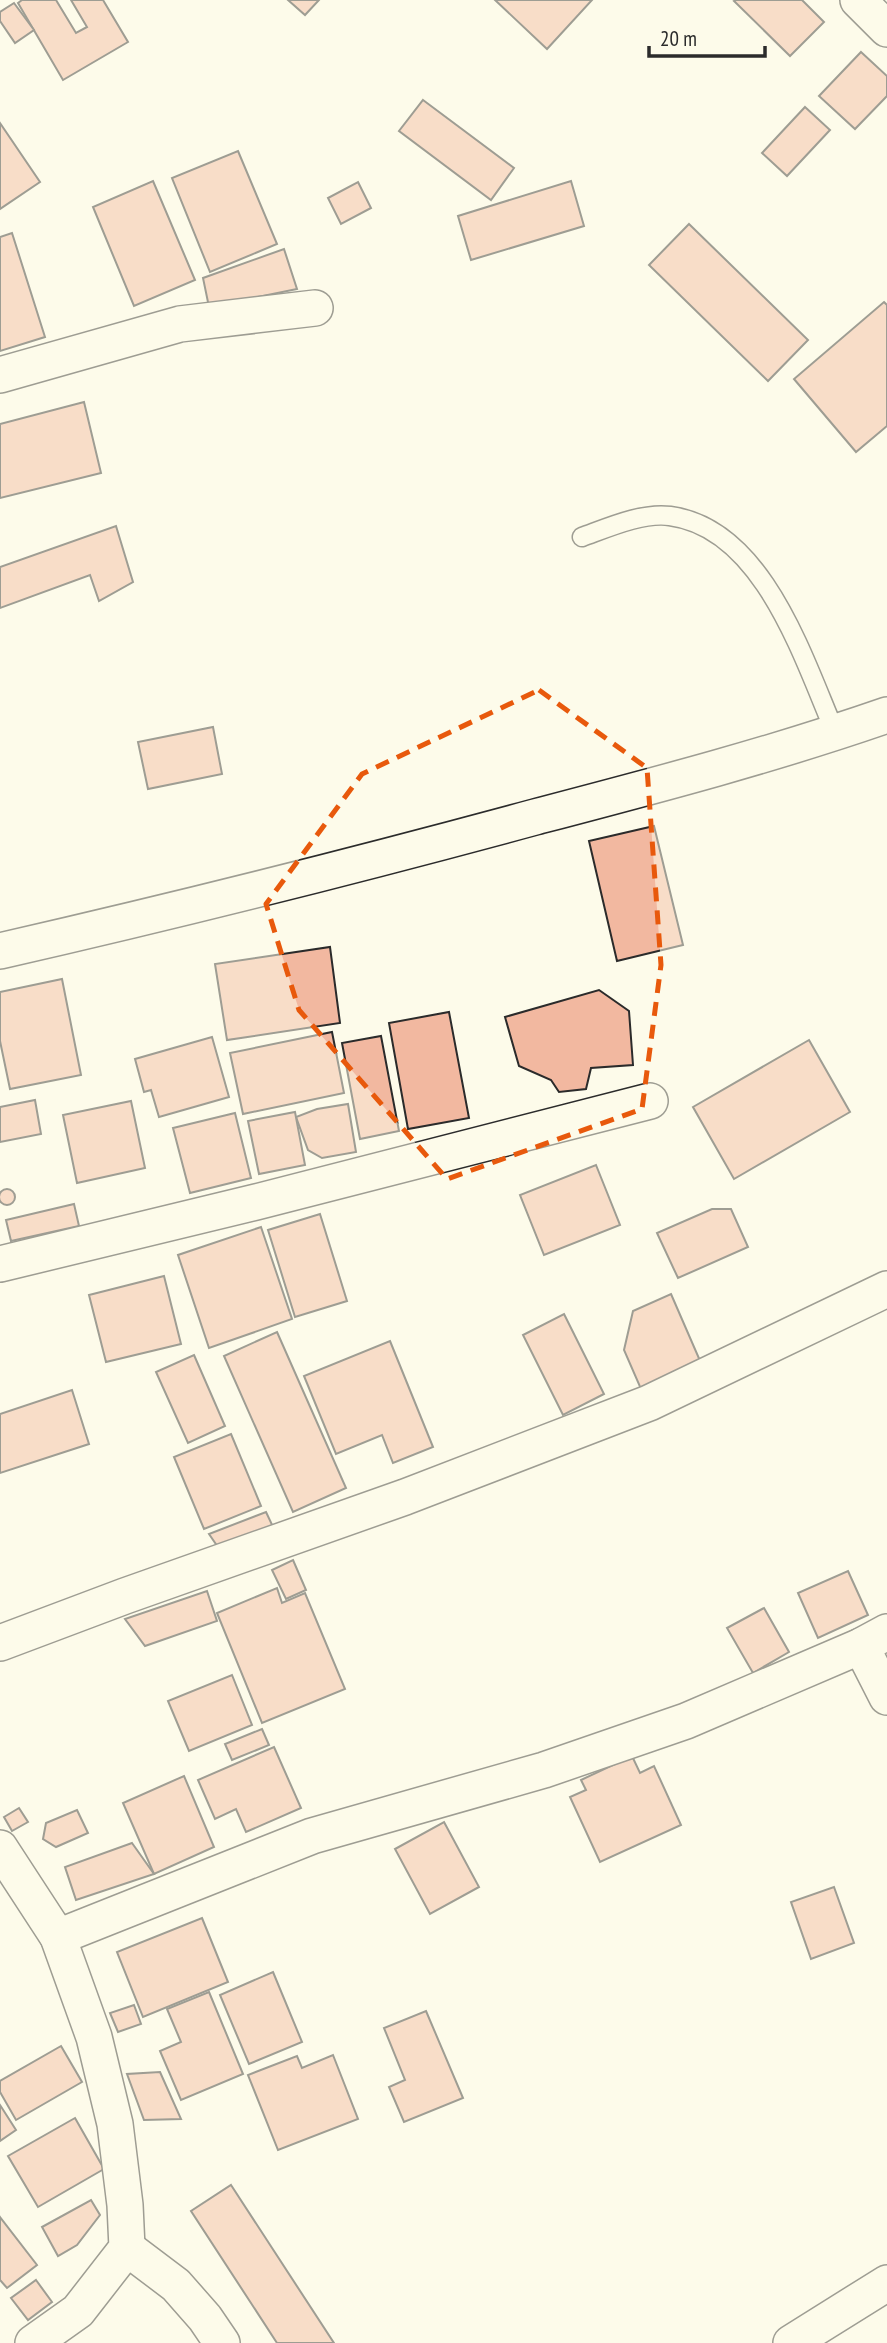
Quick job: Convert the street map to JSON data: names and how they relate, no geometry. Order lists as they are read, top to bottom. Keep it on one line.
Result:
{"scale_bar":"20 m"}
